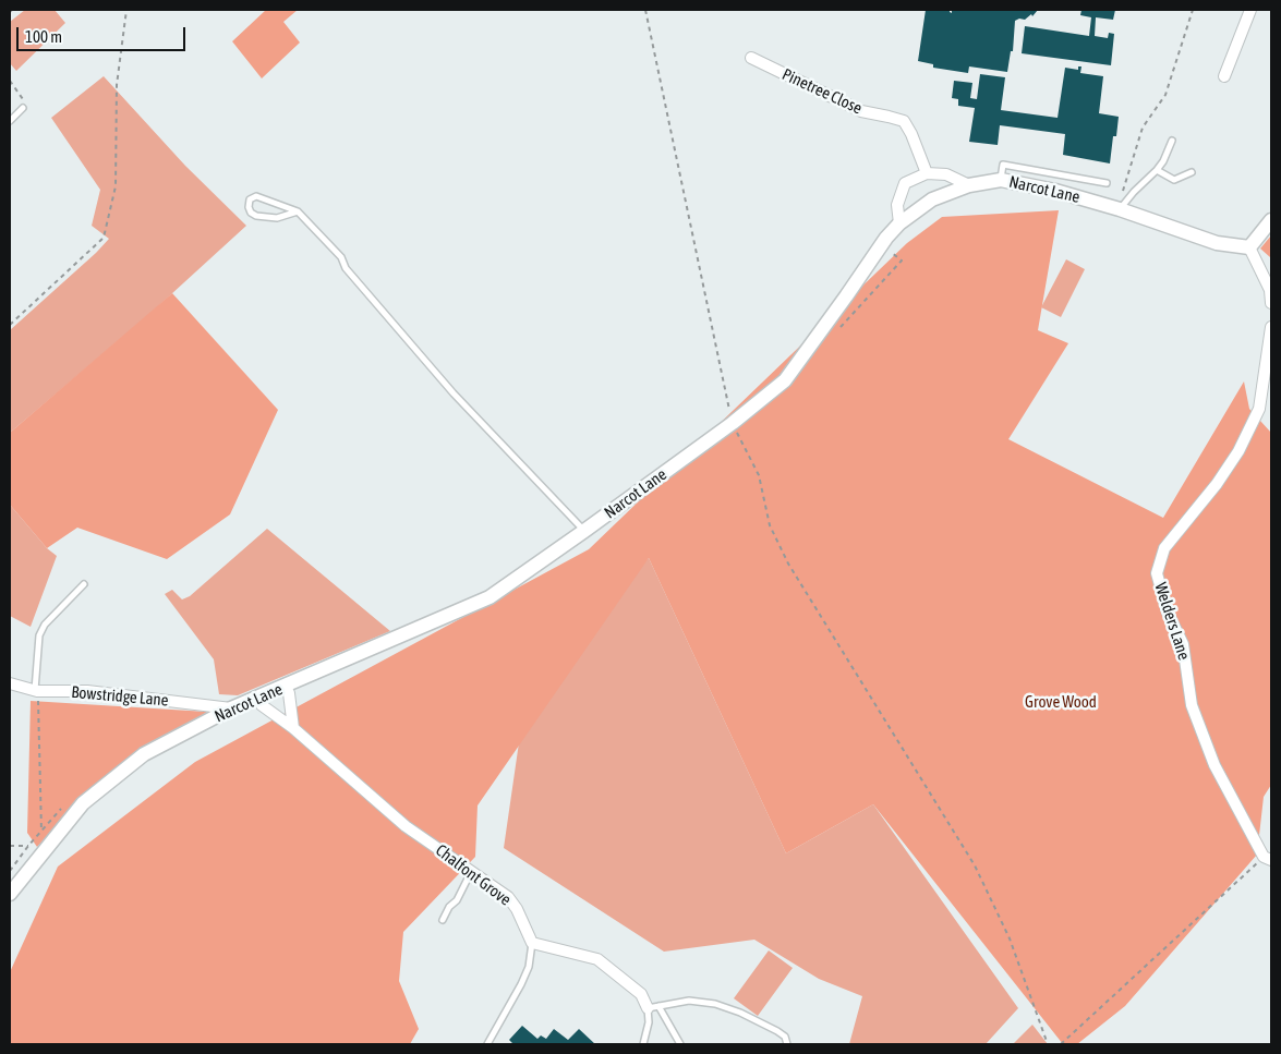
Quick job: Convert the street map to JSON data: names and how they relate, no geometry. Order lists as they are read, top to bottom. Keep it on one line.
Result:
{"streets":{"street":["Pinetree Close","Narcot Lane","Welders Lane","Bowstridge Lane","Chalfont Grove"]},"crossings":[["Narcot Lane","Bowstridge Lane"],["Narcot Lane","Chalfont Grove"]],"parks":["Grove Wood"],"scale_bar":"100 m"}
